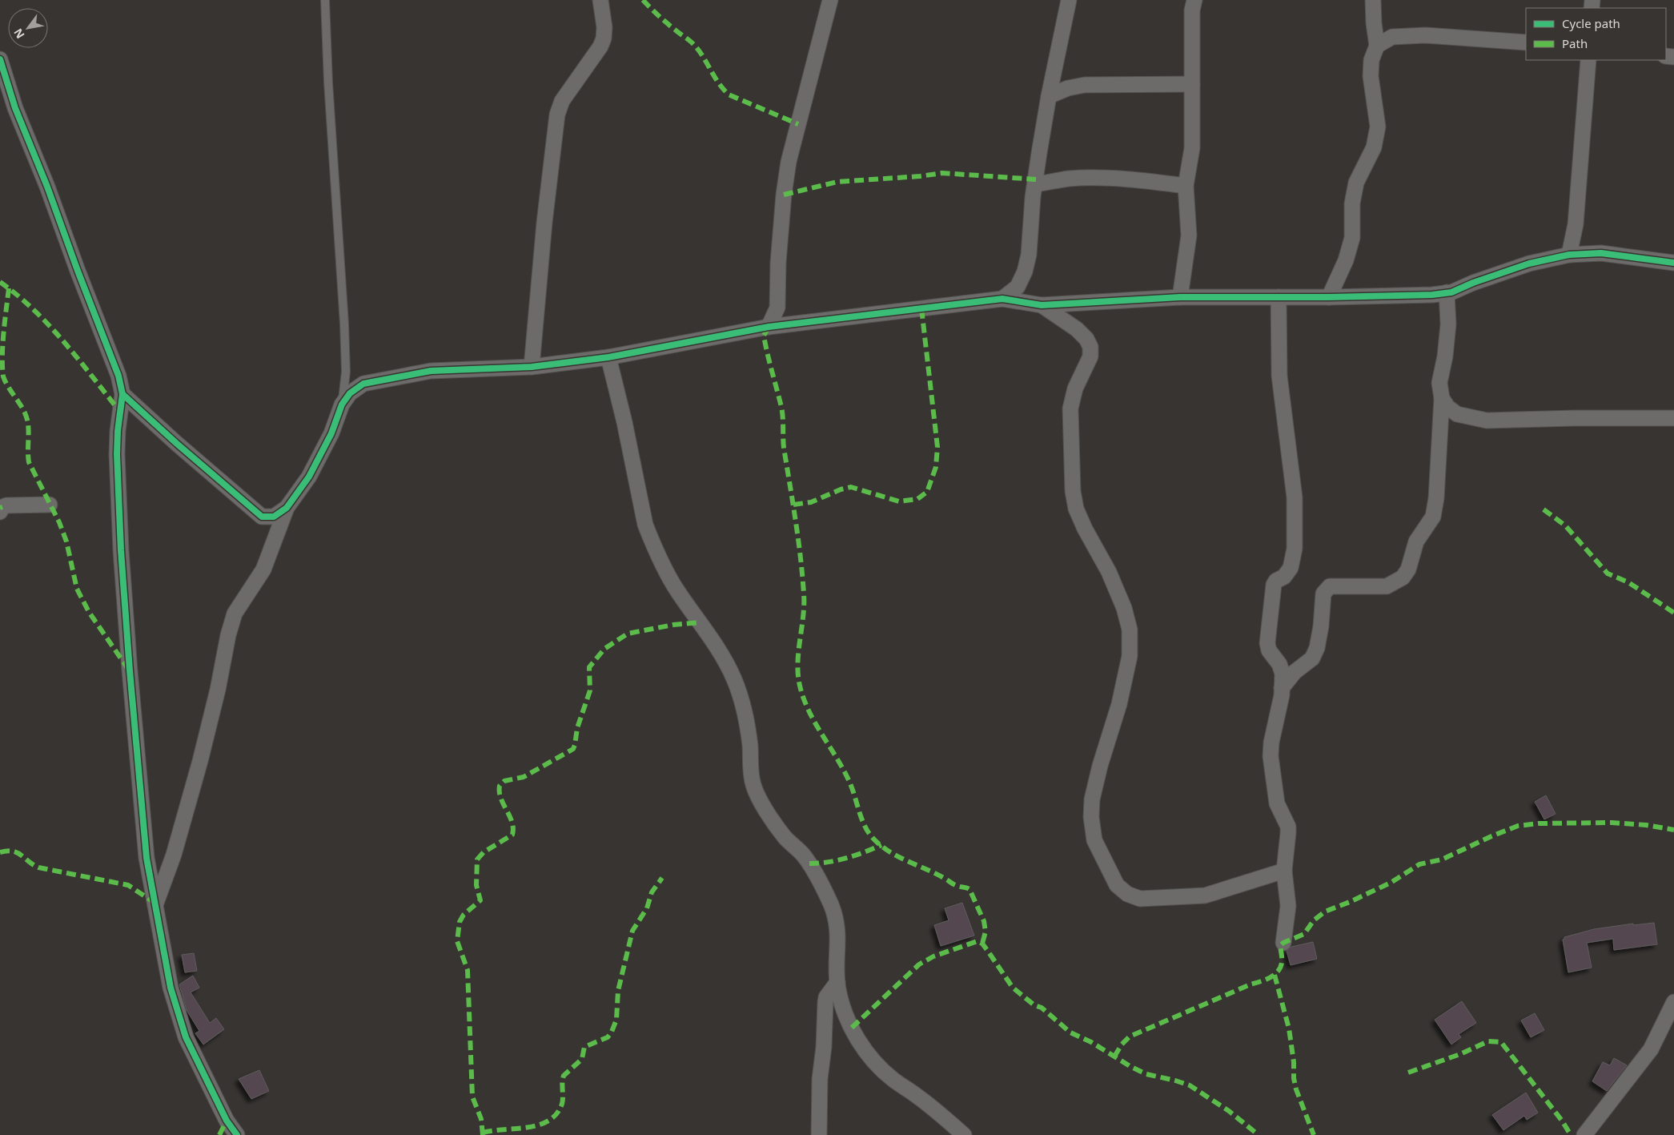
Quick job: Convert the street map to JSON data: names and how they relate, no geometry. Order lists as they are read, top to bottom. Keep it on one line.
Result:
{"legend":["Cycle path","Path"],"north":"bottom left"}
